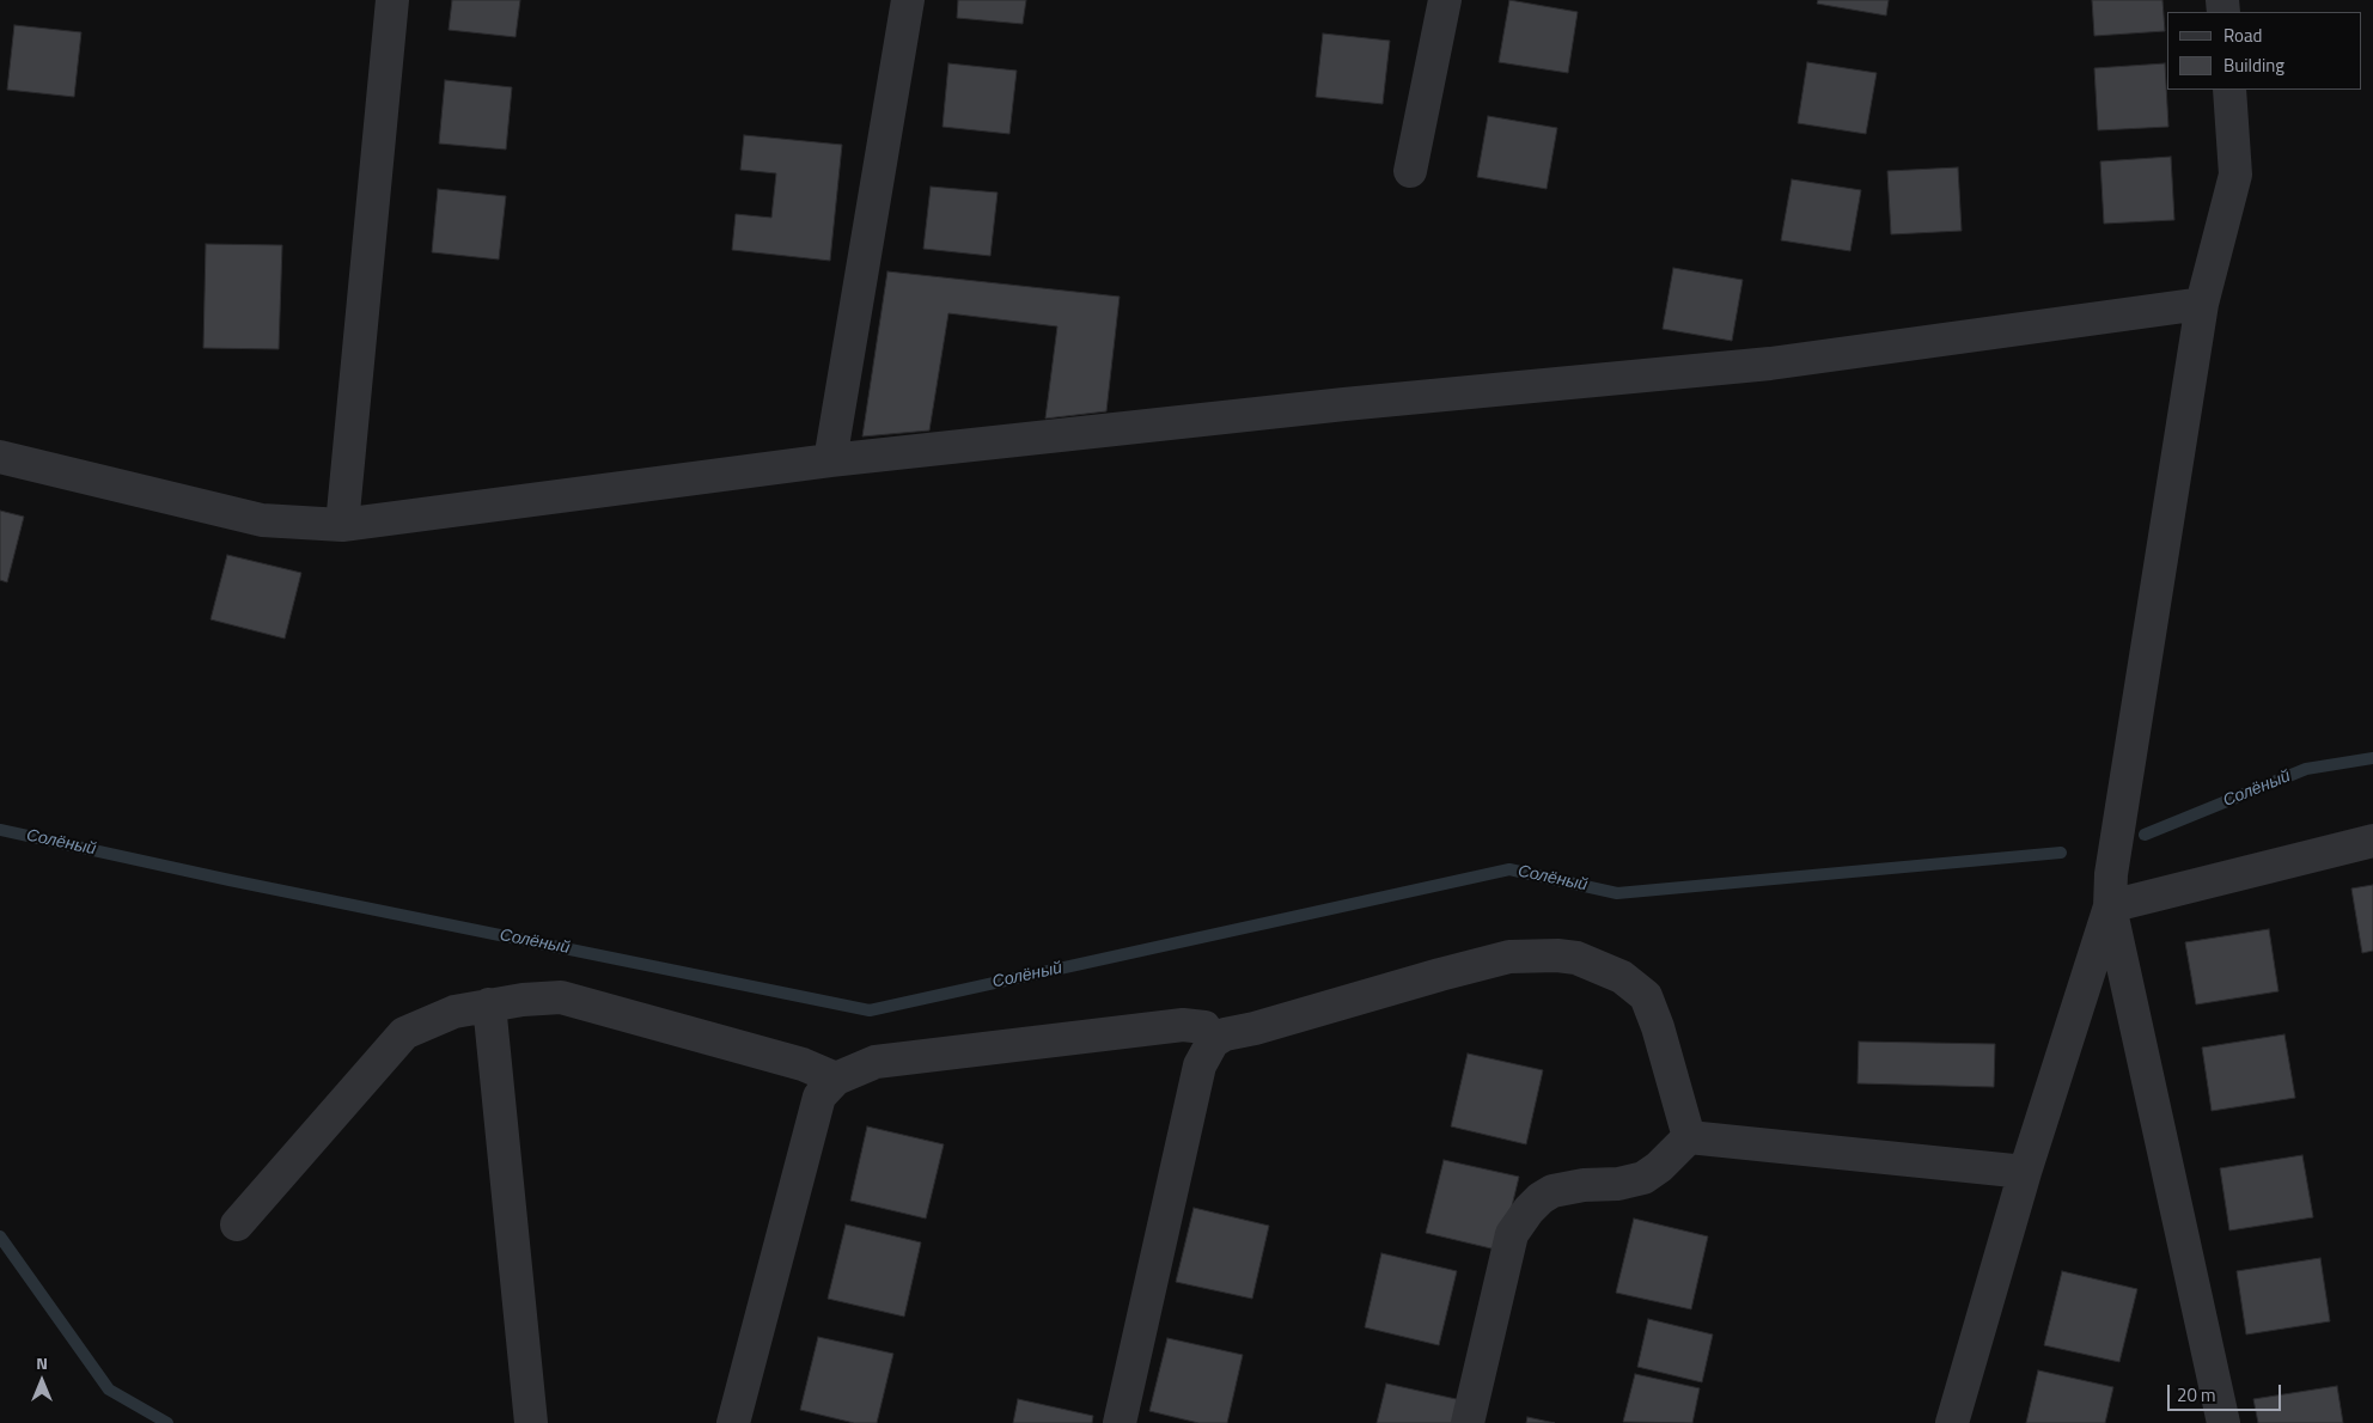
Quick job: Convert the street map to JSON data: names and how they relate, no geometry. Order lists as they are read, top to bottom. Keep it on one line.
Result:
{"water":["Солёный"],"legend":["Road","Building"],"scale_bar":"20 m","north":"top"}
